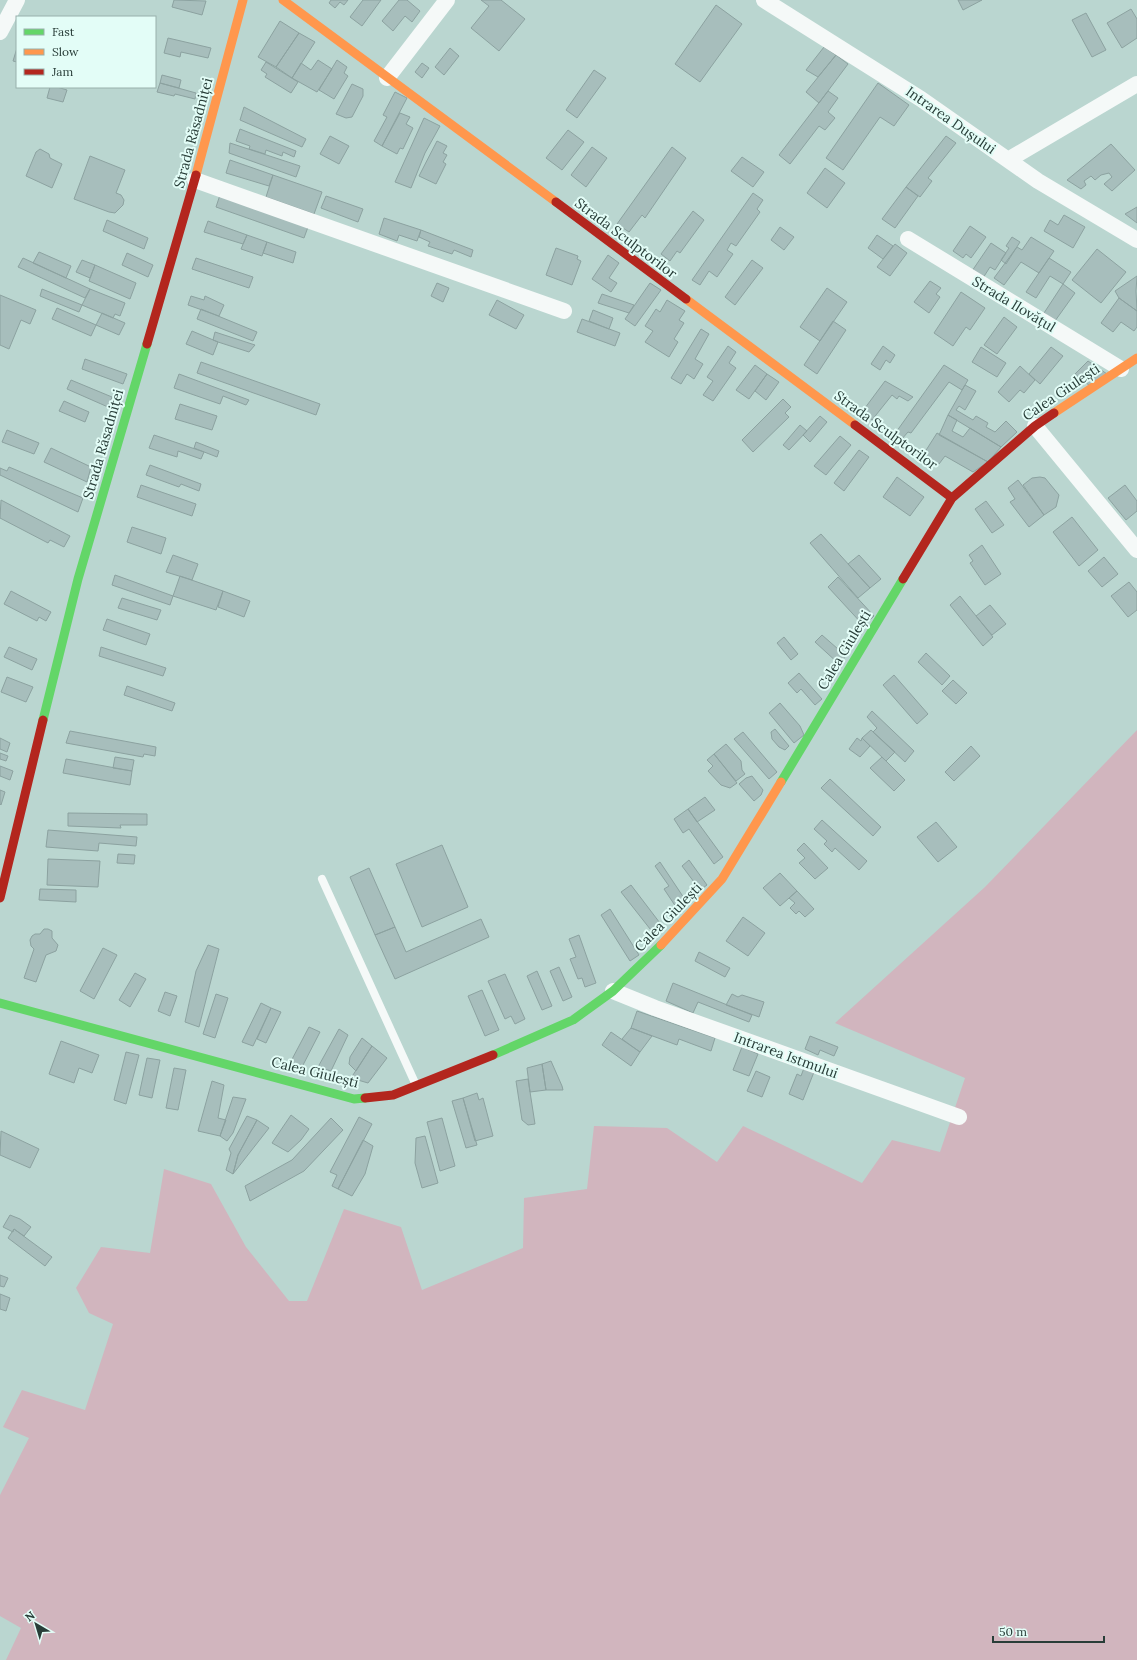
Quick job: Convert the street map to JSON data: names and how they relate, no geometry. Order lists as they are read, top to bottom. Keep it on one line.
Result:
{"streets":{"main road":["Strada Răsadniței","Strada Sculptorilor","Calea Giulești"],"street":["Intrarea Dușului","Strada Ilovățul","Intrarea Istmului"]},"crossings":[["Strada Sculptorilor","Calea Giulești"],["Strada Ilovățul","Calea Giulești"],["Calea Giulești","Intrarea Istmului"]],"legend":["Fast","Slow","Jam"],"scale_bar":"50 m","north":"top left"}
